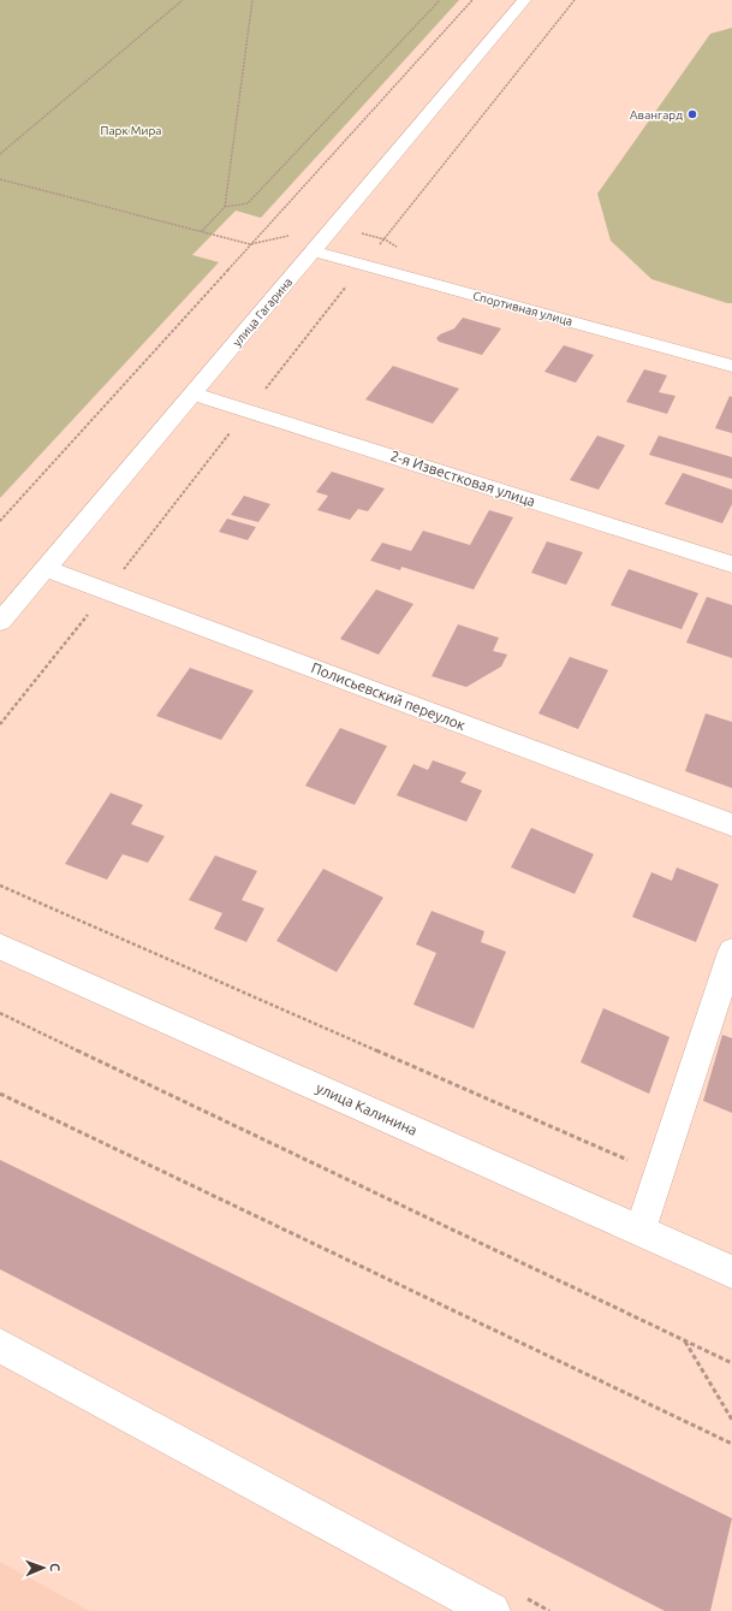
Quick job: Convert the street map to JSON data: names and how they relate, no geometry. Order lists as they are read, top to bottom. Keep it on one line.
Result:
{"streets":{"street":["Спортивная улица","улица Гагарина","2-я Известковая улица","Полисьевский переулок","улица Калинина"]},"crossings":[["Спортивная улица","улица Гагарина"],["улица Гагарина","2-я Известковая улица"],["улица Гагарина","Полисьевский переулок"]],"parks":["Парк Мира"],"places":["Авангард"],"north":"right"}
